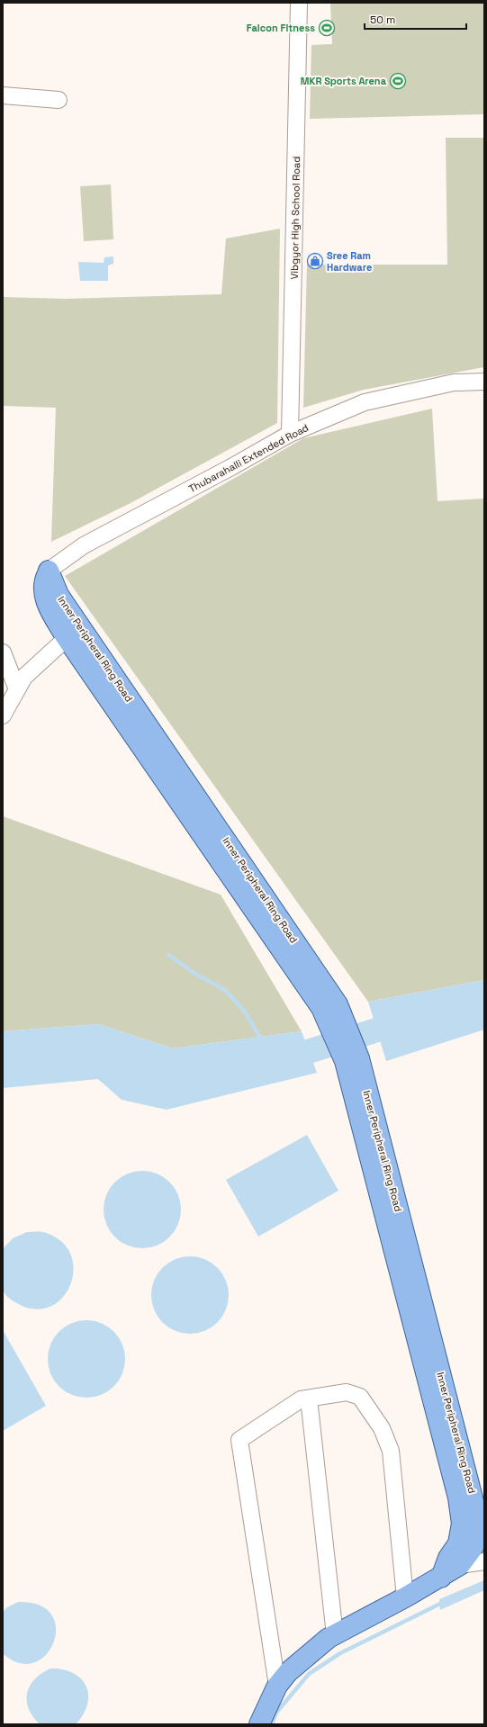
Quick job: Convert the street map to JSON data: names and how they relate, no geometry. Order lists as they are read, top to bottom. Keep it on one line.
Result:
{"streets":{"main road":["Inner Peripheral Ring Road"],"street":["Vibgyor High School Road","Thubarahalli Extended Road"]},"crossings":[["Vibgyor High School Road","Thubarahalli Extended Road"],["Thubarahalli Extended Road","Inner Peripheral Ring Road"]],"places":{"sports":["Falcon Fitness","MKR Sports Arena"],"shop":["Sree Ram Hardware"]},"scale_bar":"50 m"}
